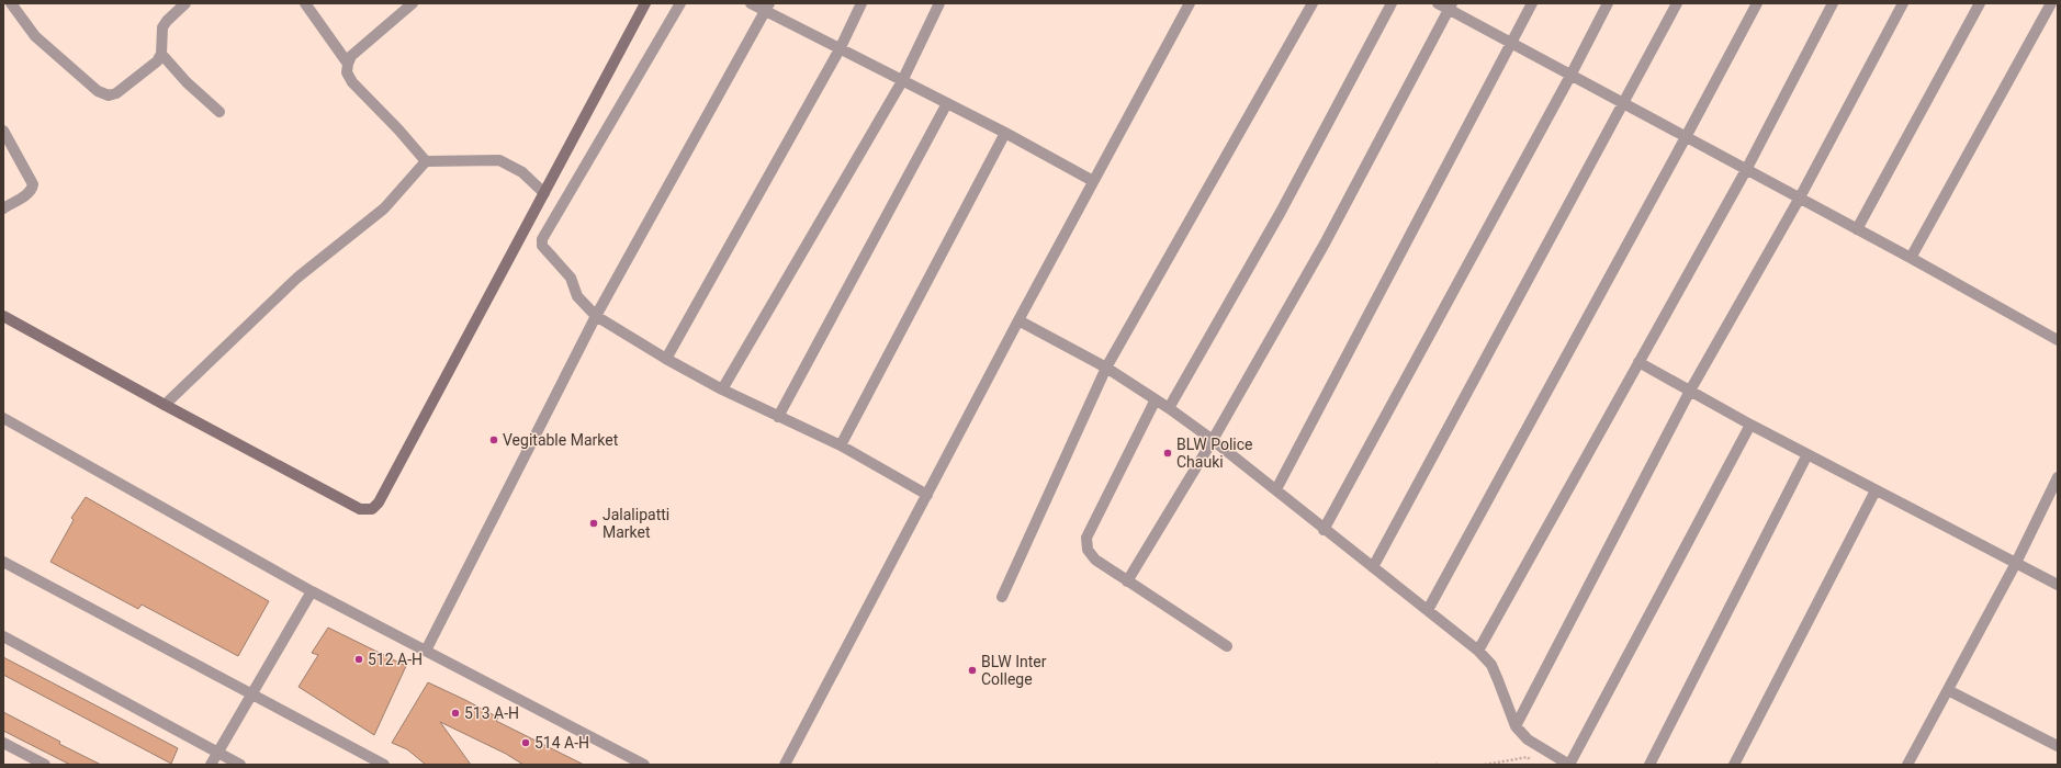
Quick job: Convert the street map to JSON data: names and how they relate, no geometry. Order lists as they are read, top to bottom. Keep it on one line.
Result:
{"places":["Vegitable Market","BLW Police Chauki","Jalalipatti Market","512 A-H","BLW Inter College","513 A-H","514 A-H"]}
